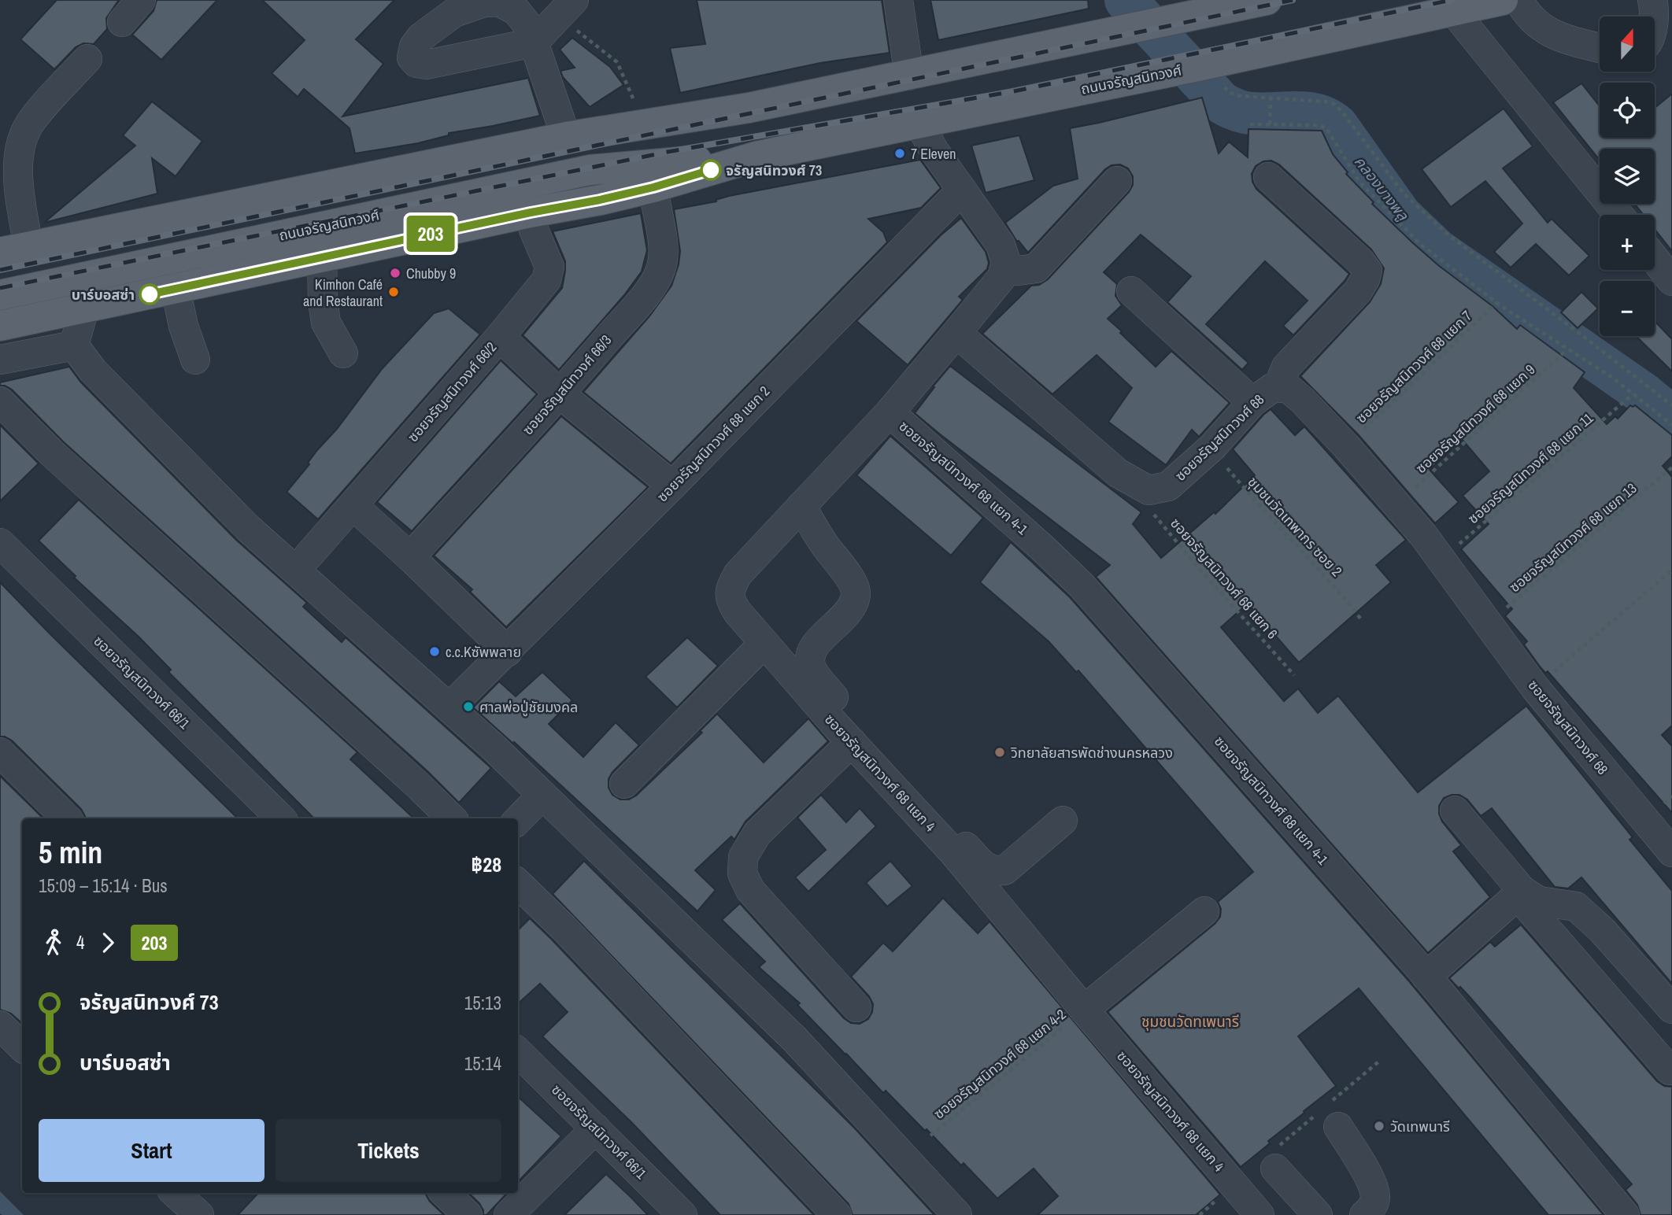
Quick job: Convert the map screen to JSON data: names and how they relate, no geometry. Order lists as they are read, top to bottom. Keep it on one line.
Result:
{"streets":{"main road":["ถนนจรัญสนิทวงศ์"],"street":["ซอยจรัญสนิทวงศ์ 66/3","ซอยจรัญสนิทวงศ์ 66/2","ซอยจรัญสนิทวงศ์ 68","ซอยจรัญสนิทวงศ์ 68 แยก 2","ซอยจรัญสนิทวงศ์ 68 แยก 4-1","ซอยจรัญสนิทวงศ์ 66/1","ซอยจรัญสนิทวงศ์ 68 แยก 4"],"path":["ซอยจรัญสนิทวงศ์ 68 แยก 7","ซอยจรัญสนิทวงศ์ 68 แยก 9","ซอยจรัญสนิทวงศ์ 68 แยก 11","ชุมชนวัดเทพากร ซอย 2","ซอยจรัญสนิทวงศ์ 68 แยก 13","ซอยจรัญสนิทวงศ์ 68 แยก 6","ซอยจรัญสนิทวงศ์ 68 แยก 4-2"]},"crossings":[["ถนนจรัญสนิทวงศ์","ซอยจรัญสนิทวงศ์ 66/3"],["ถนนจรัญสนิทวงศ์","ซอยจรัญสนิทวงศ์ 66/2"],["ซอยจรัญสนิทวงศ์ 68 แยก 7","ซอยจรัญสนิทวงศ์ 68"],["ซอยจรัญสนิทวงศ์ 68 แยก 9","ซอยจรัญสนิทวงศ์ 68"],["ซอยจรัญสนิทวงศ์ 68","ซอยจรัญสนิทวงศ์ 68 แยก 11"],["ซอยจรัญสนิทวงศ์ 68","ชุมชนวัดเทพากร ซอย 2"],["ซอยจรัญสนิทวงศ์ 68","ซอยจรัญสนิทวงศ์ 68 แยก 13"],["ซอยจรัญสนิทวงศ์ 68","ซอยจรัญสนิทวงศ์ 68 แยก 6"],["ซอยจรัญสนิทวงศ์ 68 แยก 4-1","ซอยจรัญสนิทวงศ์ 68 แยก 4"],["ซอยจรัญสนิทวงศ์ 68 แยก 4","ซอยจรัญสนิทวงศ์ 68 แยก 4-2"]],"districts":["ชุมชนวัดทเพนารี"],"water":["คลองบางพลู"],"places":["7 Eleven","จรัญสนิทวงศ์ 73","Chubby 9","Kimhon Café and Restaurant","บาร์บอสซ่า","c.c.Kซัพพลาย","ศาลพ่อปู่ชัยมงคล","วิทยาลัยสารพัดช่างนครหลวง","วัดเทพนารี"],"lines":["bus line 203"],"north":"top","page":{"on_map":"203","map_buttons":["+","−"],"heading":["5 min","15:09 – 15:14 · Bus","฿28"],"legs":["4","203"],"list":[{"name":"จรัญสนิทวงศ์ 73","value":"15:13"},{"name":"บาร์บอสซ่า","value":"15:14"}],"buttons":["Start","Tickets"]}}
